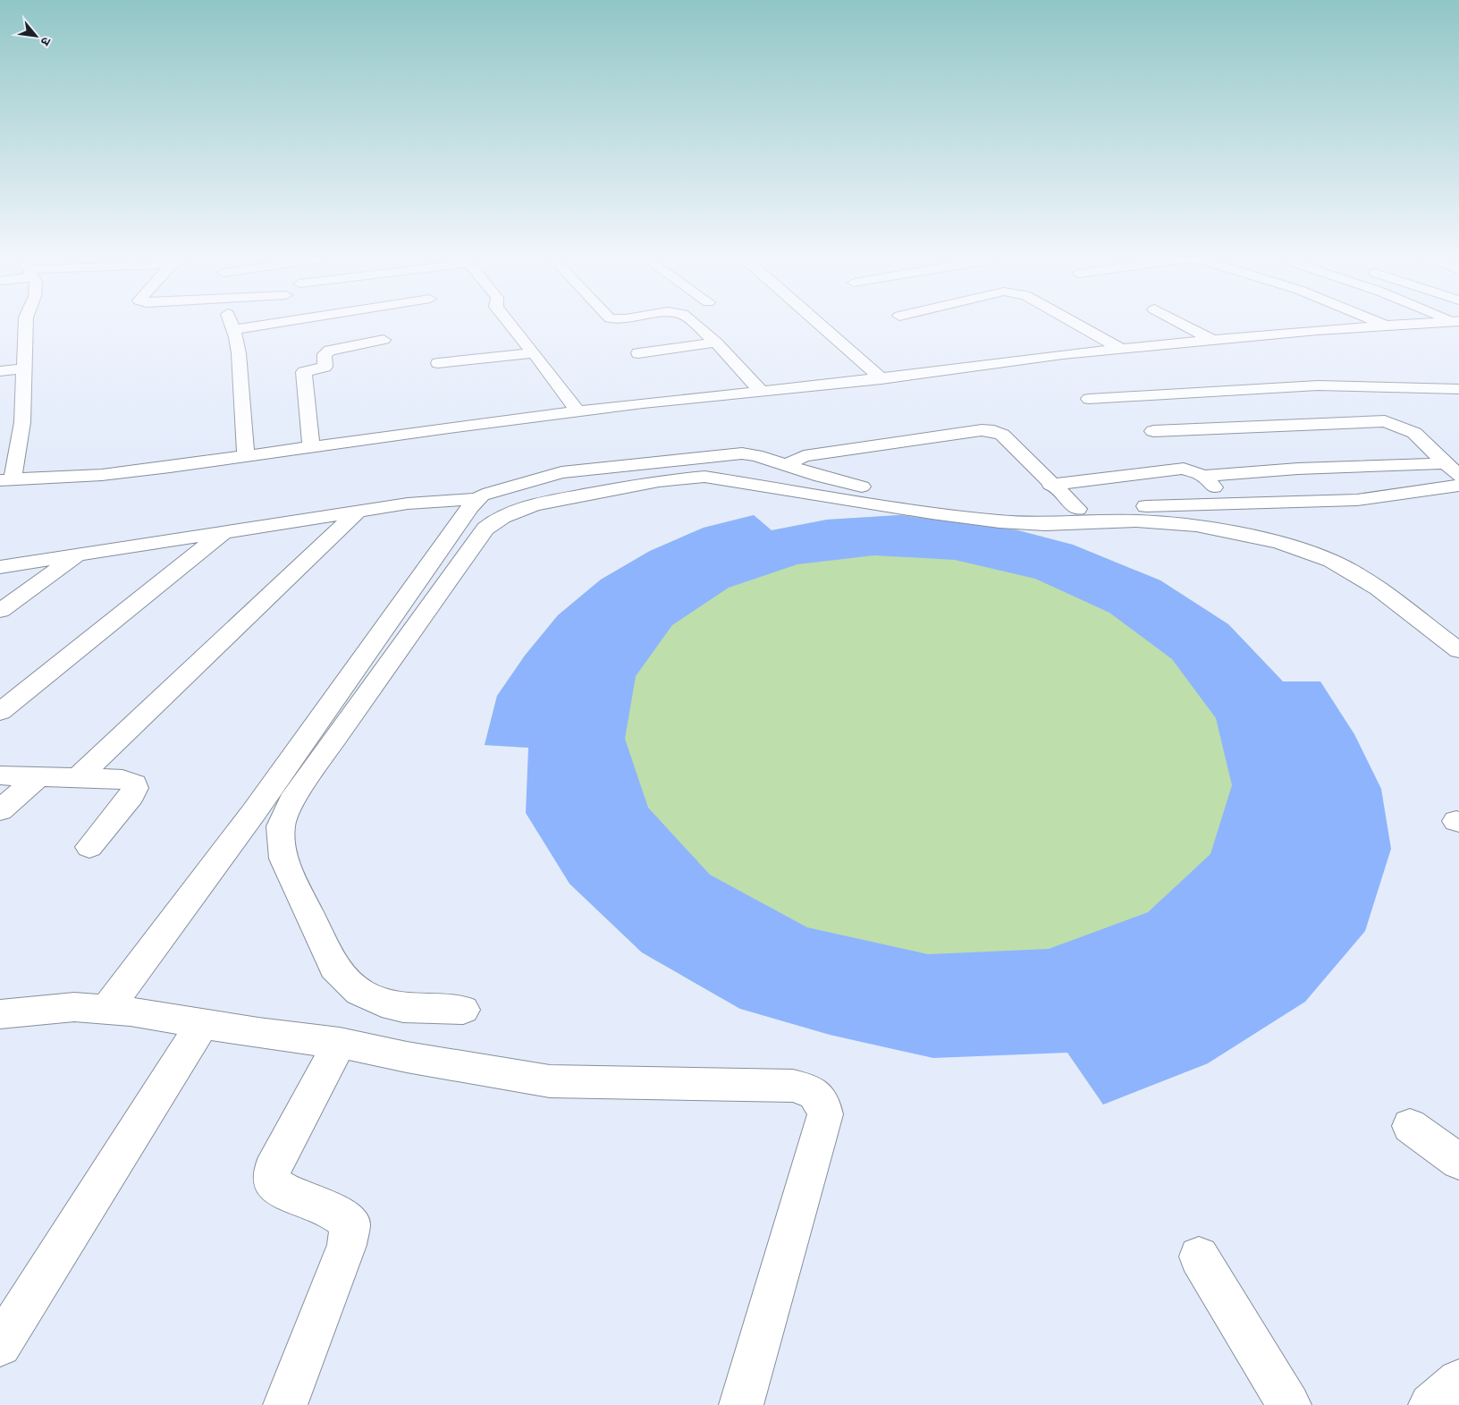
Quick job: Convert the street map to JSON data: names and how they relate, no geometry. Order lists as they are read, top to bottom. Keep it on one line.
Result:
{"north":"bottom right"}
